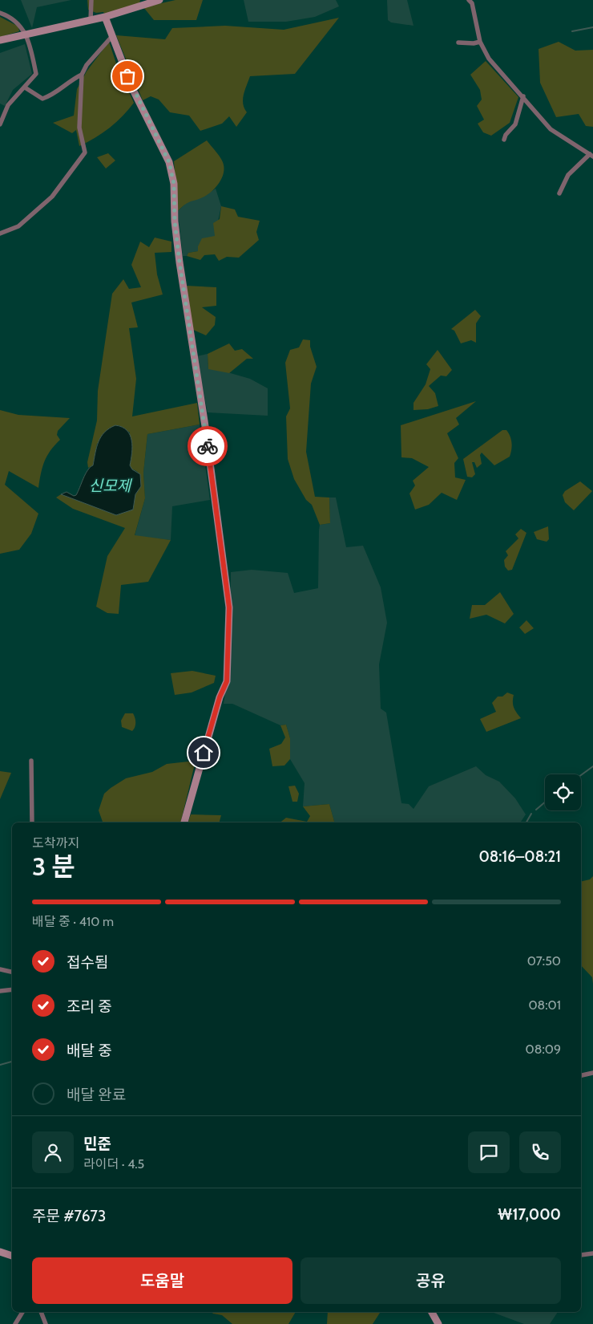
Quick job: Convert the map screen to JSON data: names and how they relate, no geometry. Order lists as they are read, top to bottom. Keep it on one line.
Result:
{"water":["신모제"],"page":{"heading":["3 분","도착까지","08:16–08:21"],"panel":["민준","라이더 · 4.5","주문 #7673","₩17,000"],"bar":"배달 중 · 410 m","list":[["접수됨","07:50"],["조리 중","08:01"],["배달 중","08:09"],"배달 완료"],"buttons":["도움말","공유"]}}
